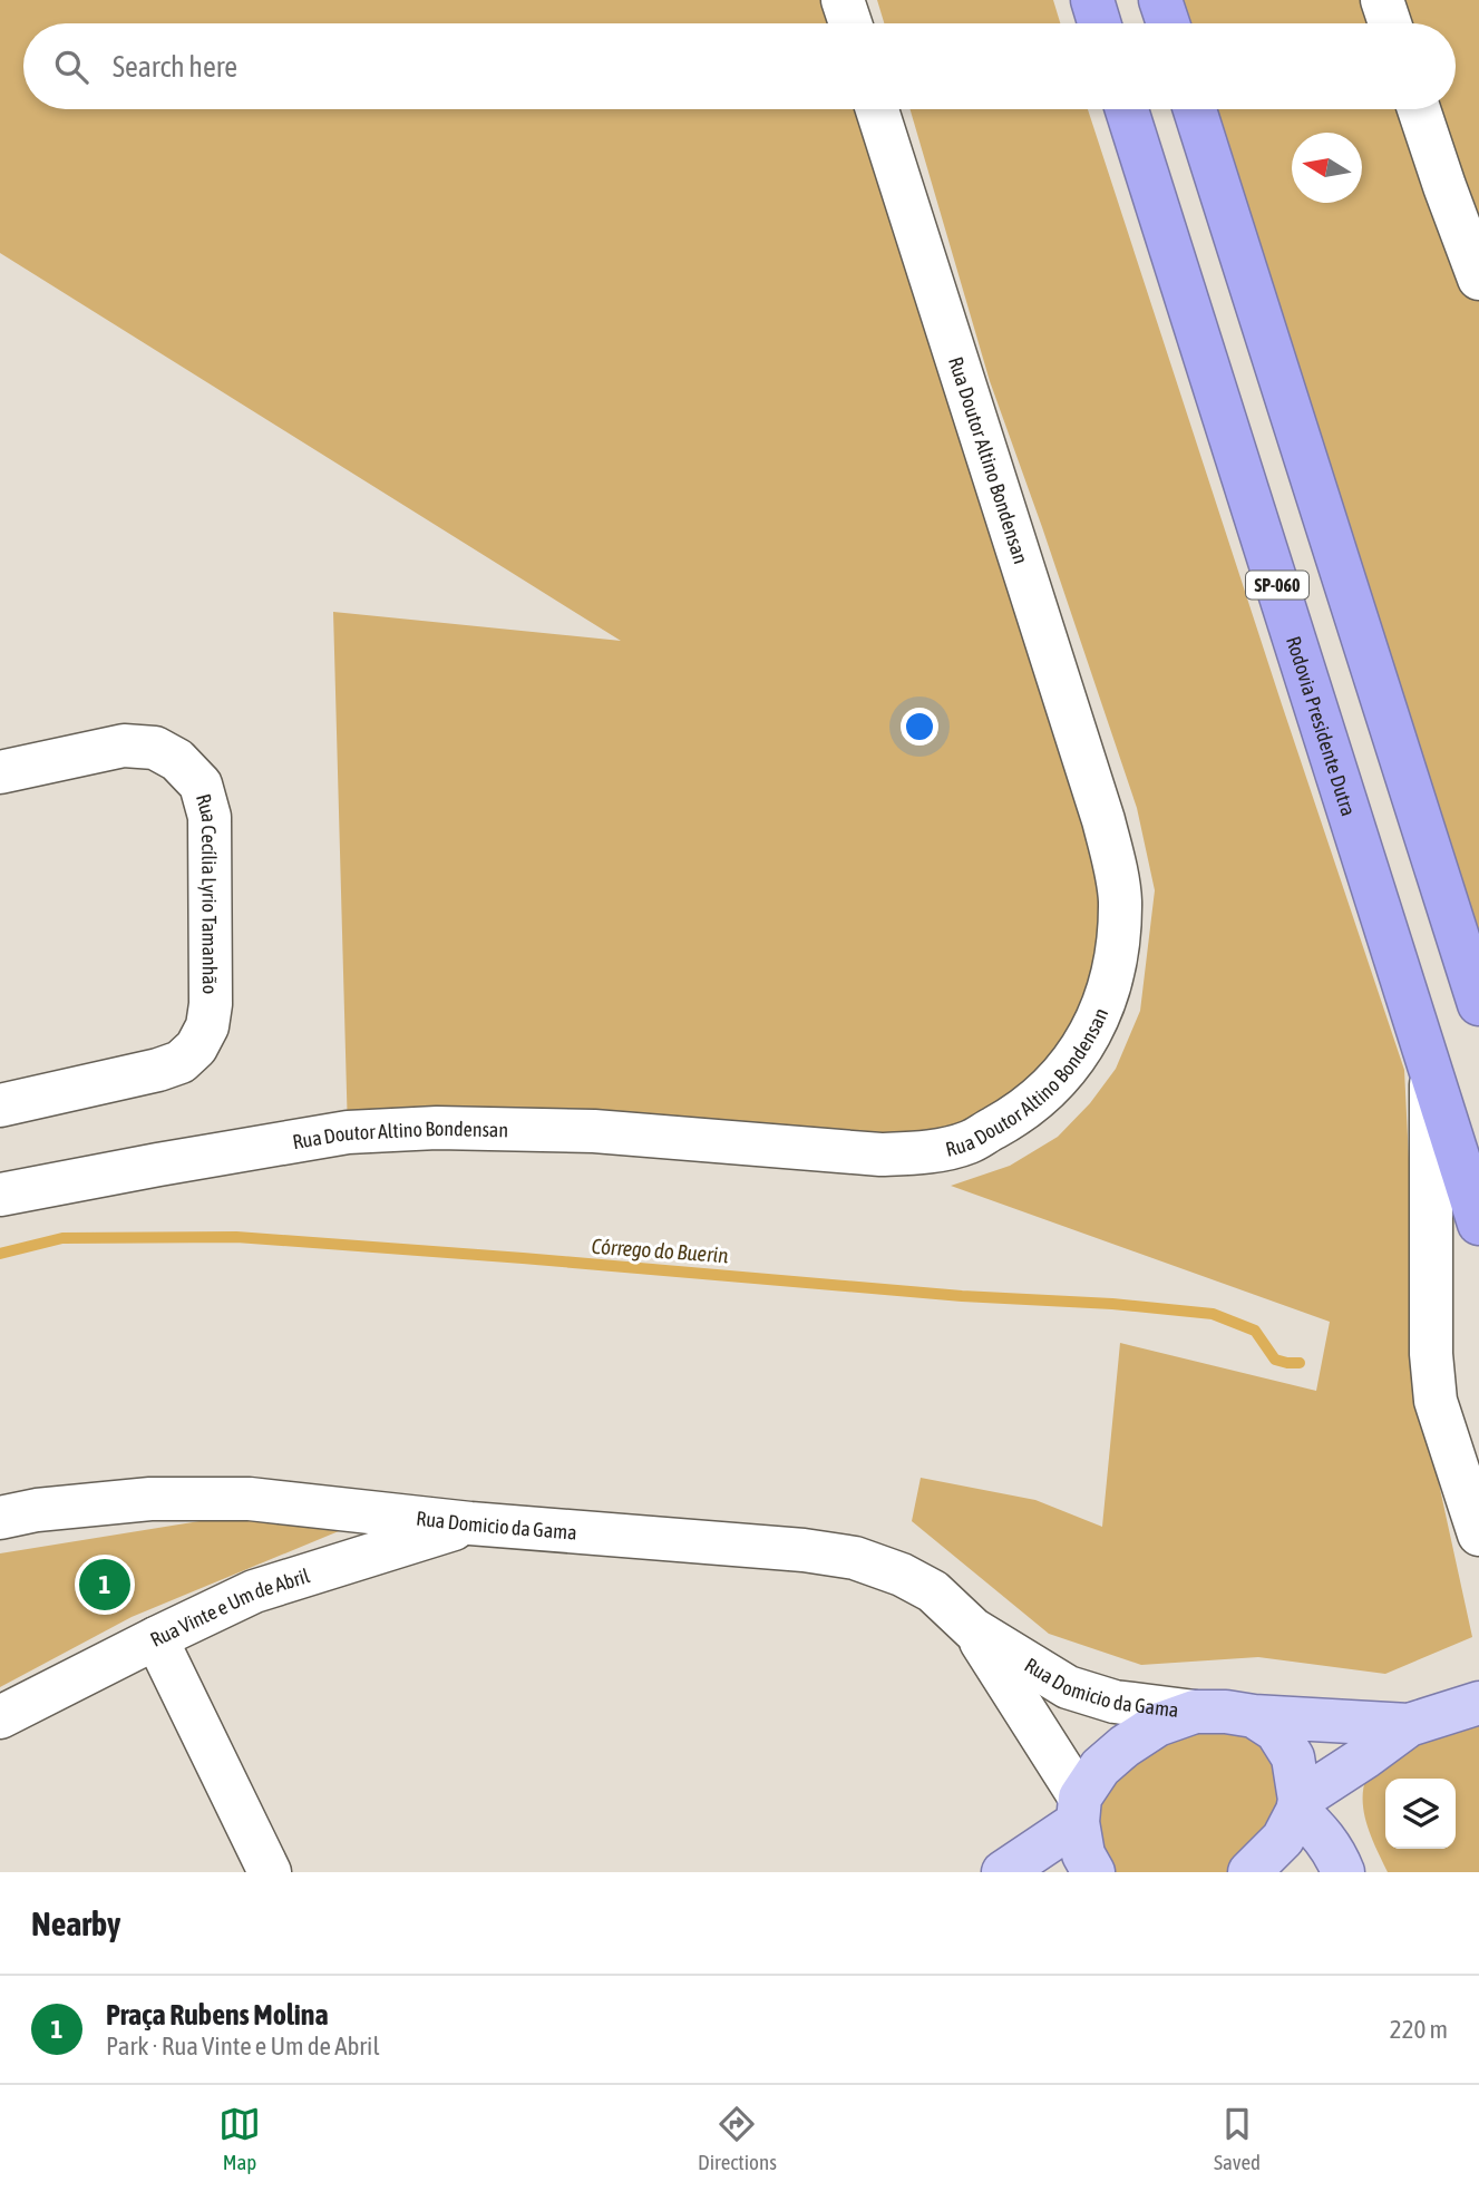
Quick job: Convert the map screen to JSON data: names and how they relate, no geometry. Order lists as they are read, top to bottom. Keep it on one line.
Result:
{"streets":{"highway":["SP-060","Rodovia Presidente Dutra"],"street":["Rua Doutor Altino Bondensan","Rua Cecília Lyrio Tamanhão","Rua Domicio da Gama","Rua Vinte e Um de Abril"]},"crossings":[["Rua Domicio da Gama","Rua Vinte e Um de Abril"]],"water":["Córrego do Buerin"],"north":"left","page":{"search":"Search here","pins":"1","heading":"Nearby","list":[{"mark":"1","name":"Praça Rubens Molina","note":"Park · Rua Vinte e Um de Abril","value":"220 m"}],"nav":["Map","Directions","Saved"]}}
